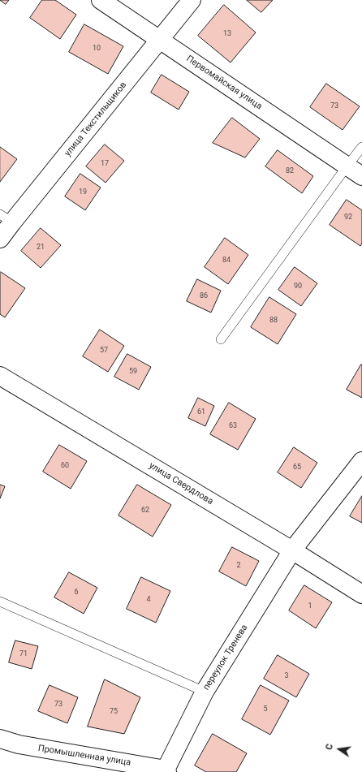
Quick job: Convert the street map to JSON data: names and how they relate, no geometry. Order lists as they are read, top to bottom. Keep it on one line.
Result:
{"streets":{"street":["Первомайская улица","улица Текстильщиков","улица Свердлова","переулок Тренева","Промышленная улица"]},"crossings":[["Первомайская улица","улица Текстильщиков"],["улица Свердлова","переулок Тренева"],["переулок Тренева","Промышленная улица"]],"house_numbers":["13","10","73","17","82","19","92","21","84","90","86","88","57","59","61","63","60","65","62","2","6","4","1","71","3","73","5","75"],"north":"left"}
